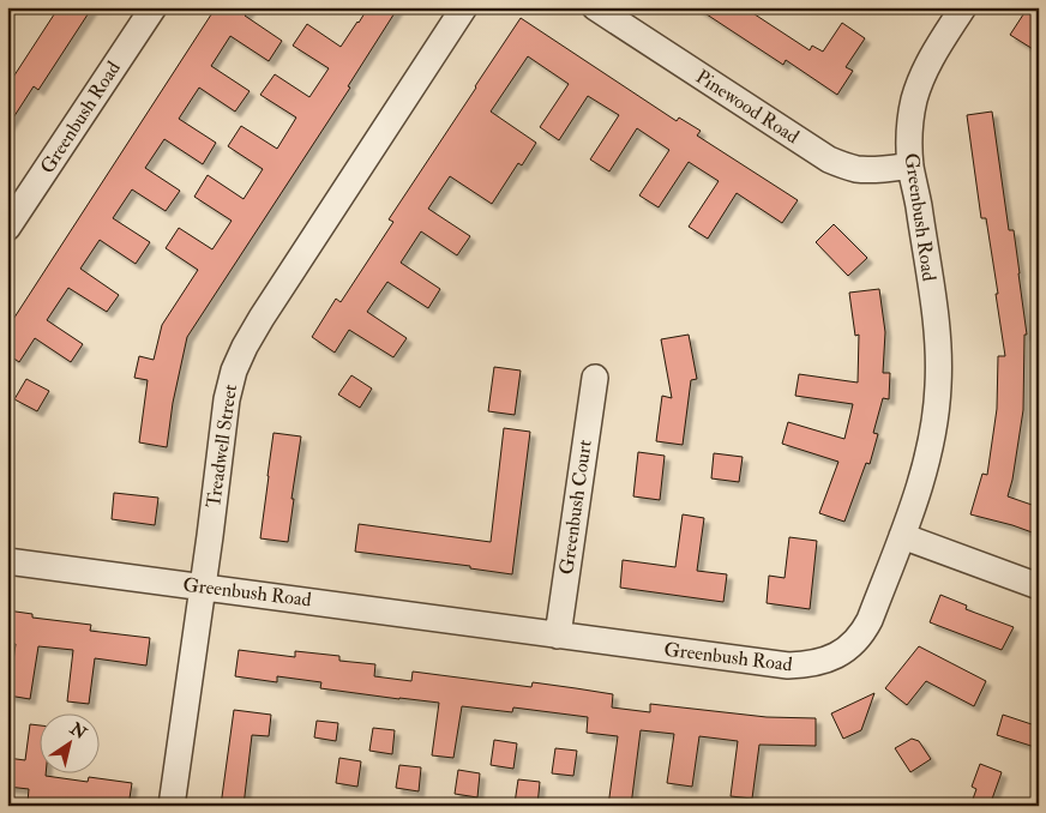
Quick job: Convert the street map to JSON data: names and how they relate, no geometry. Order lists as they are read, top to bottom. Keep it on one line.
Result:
{"streets":{"street":["Pinewood Road","Greenbush Road","Treadwell Street","Greenbush Court"]},"crossings":[["Pinewood Road","Greenbush Road"],["Greenbush Road","Treadwell Street"],["Greenbush Road","Greenbush Court"]],"north":"top right"}
